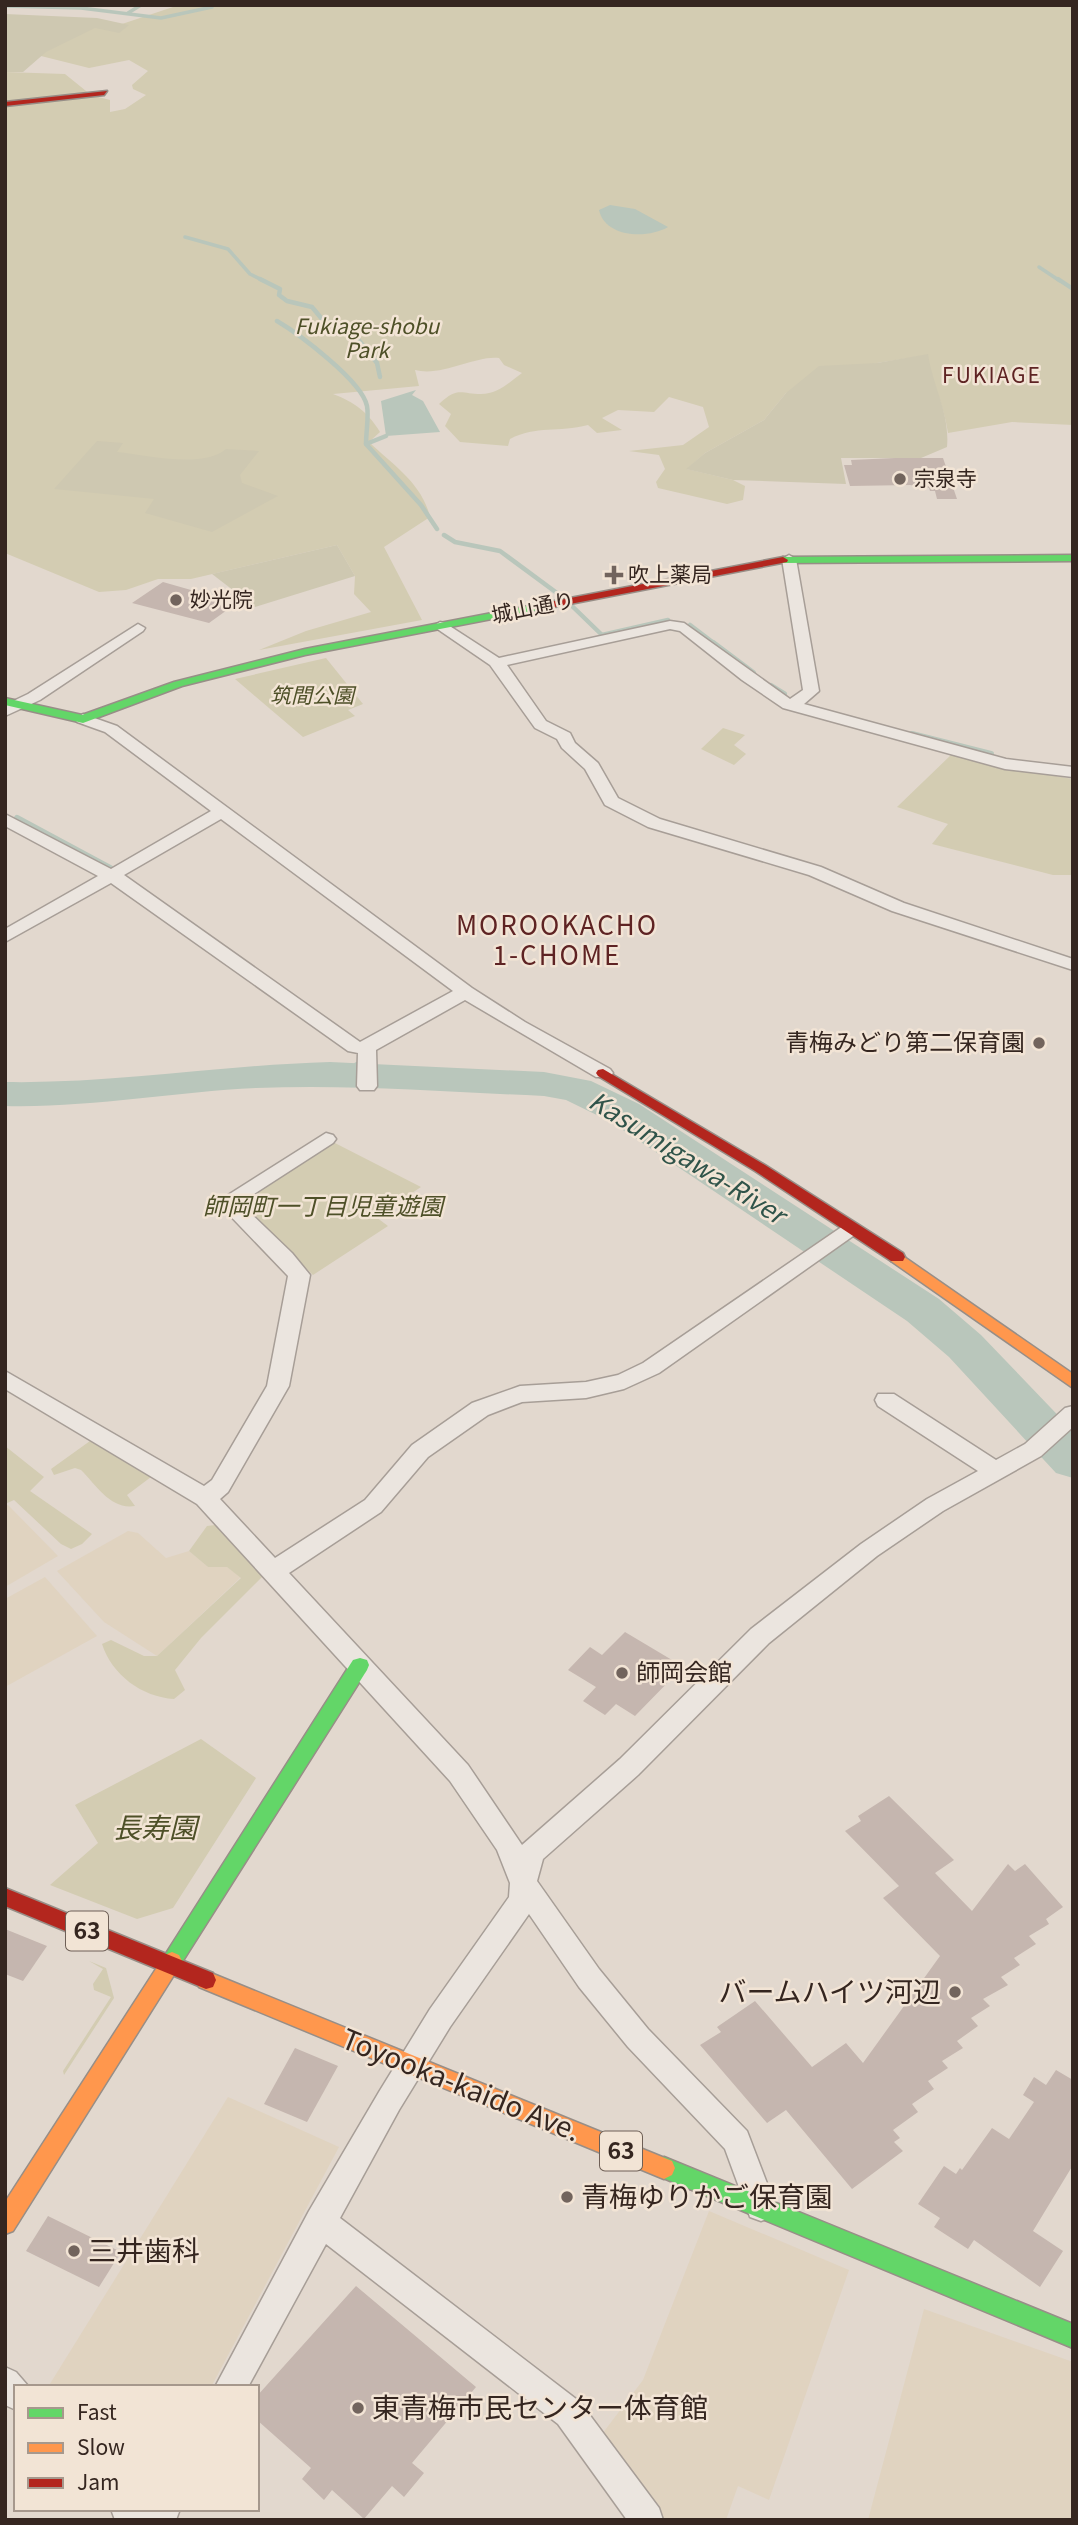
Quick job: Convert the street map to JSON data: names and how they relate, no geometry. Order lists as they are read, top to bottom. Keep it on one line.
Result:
{"streets":{"street":["城山通り","63","Toyooka-kaido Ave."]},"districts":["FUKIAGE","MOROOKACHO 1-CHOME"],"water":["Kasumigawa-River"],"parks":["Fukiage-shobu Park","筑間公園","師岡町一丁目児童遊園","長寿園"],"places":{"other":["宗泉寺","妙光院","青梅みどり第二保育園","師岡会館","バームハイツ河辺","青梅ゆりかご保育園","三井歯科","東青梅市民センター体育館"],"health":["吹上薬局"]},"legend":["Fast","Slow","Jam"]}
